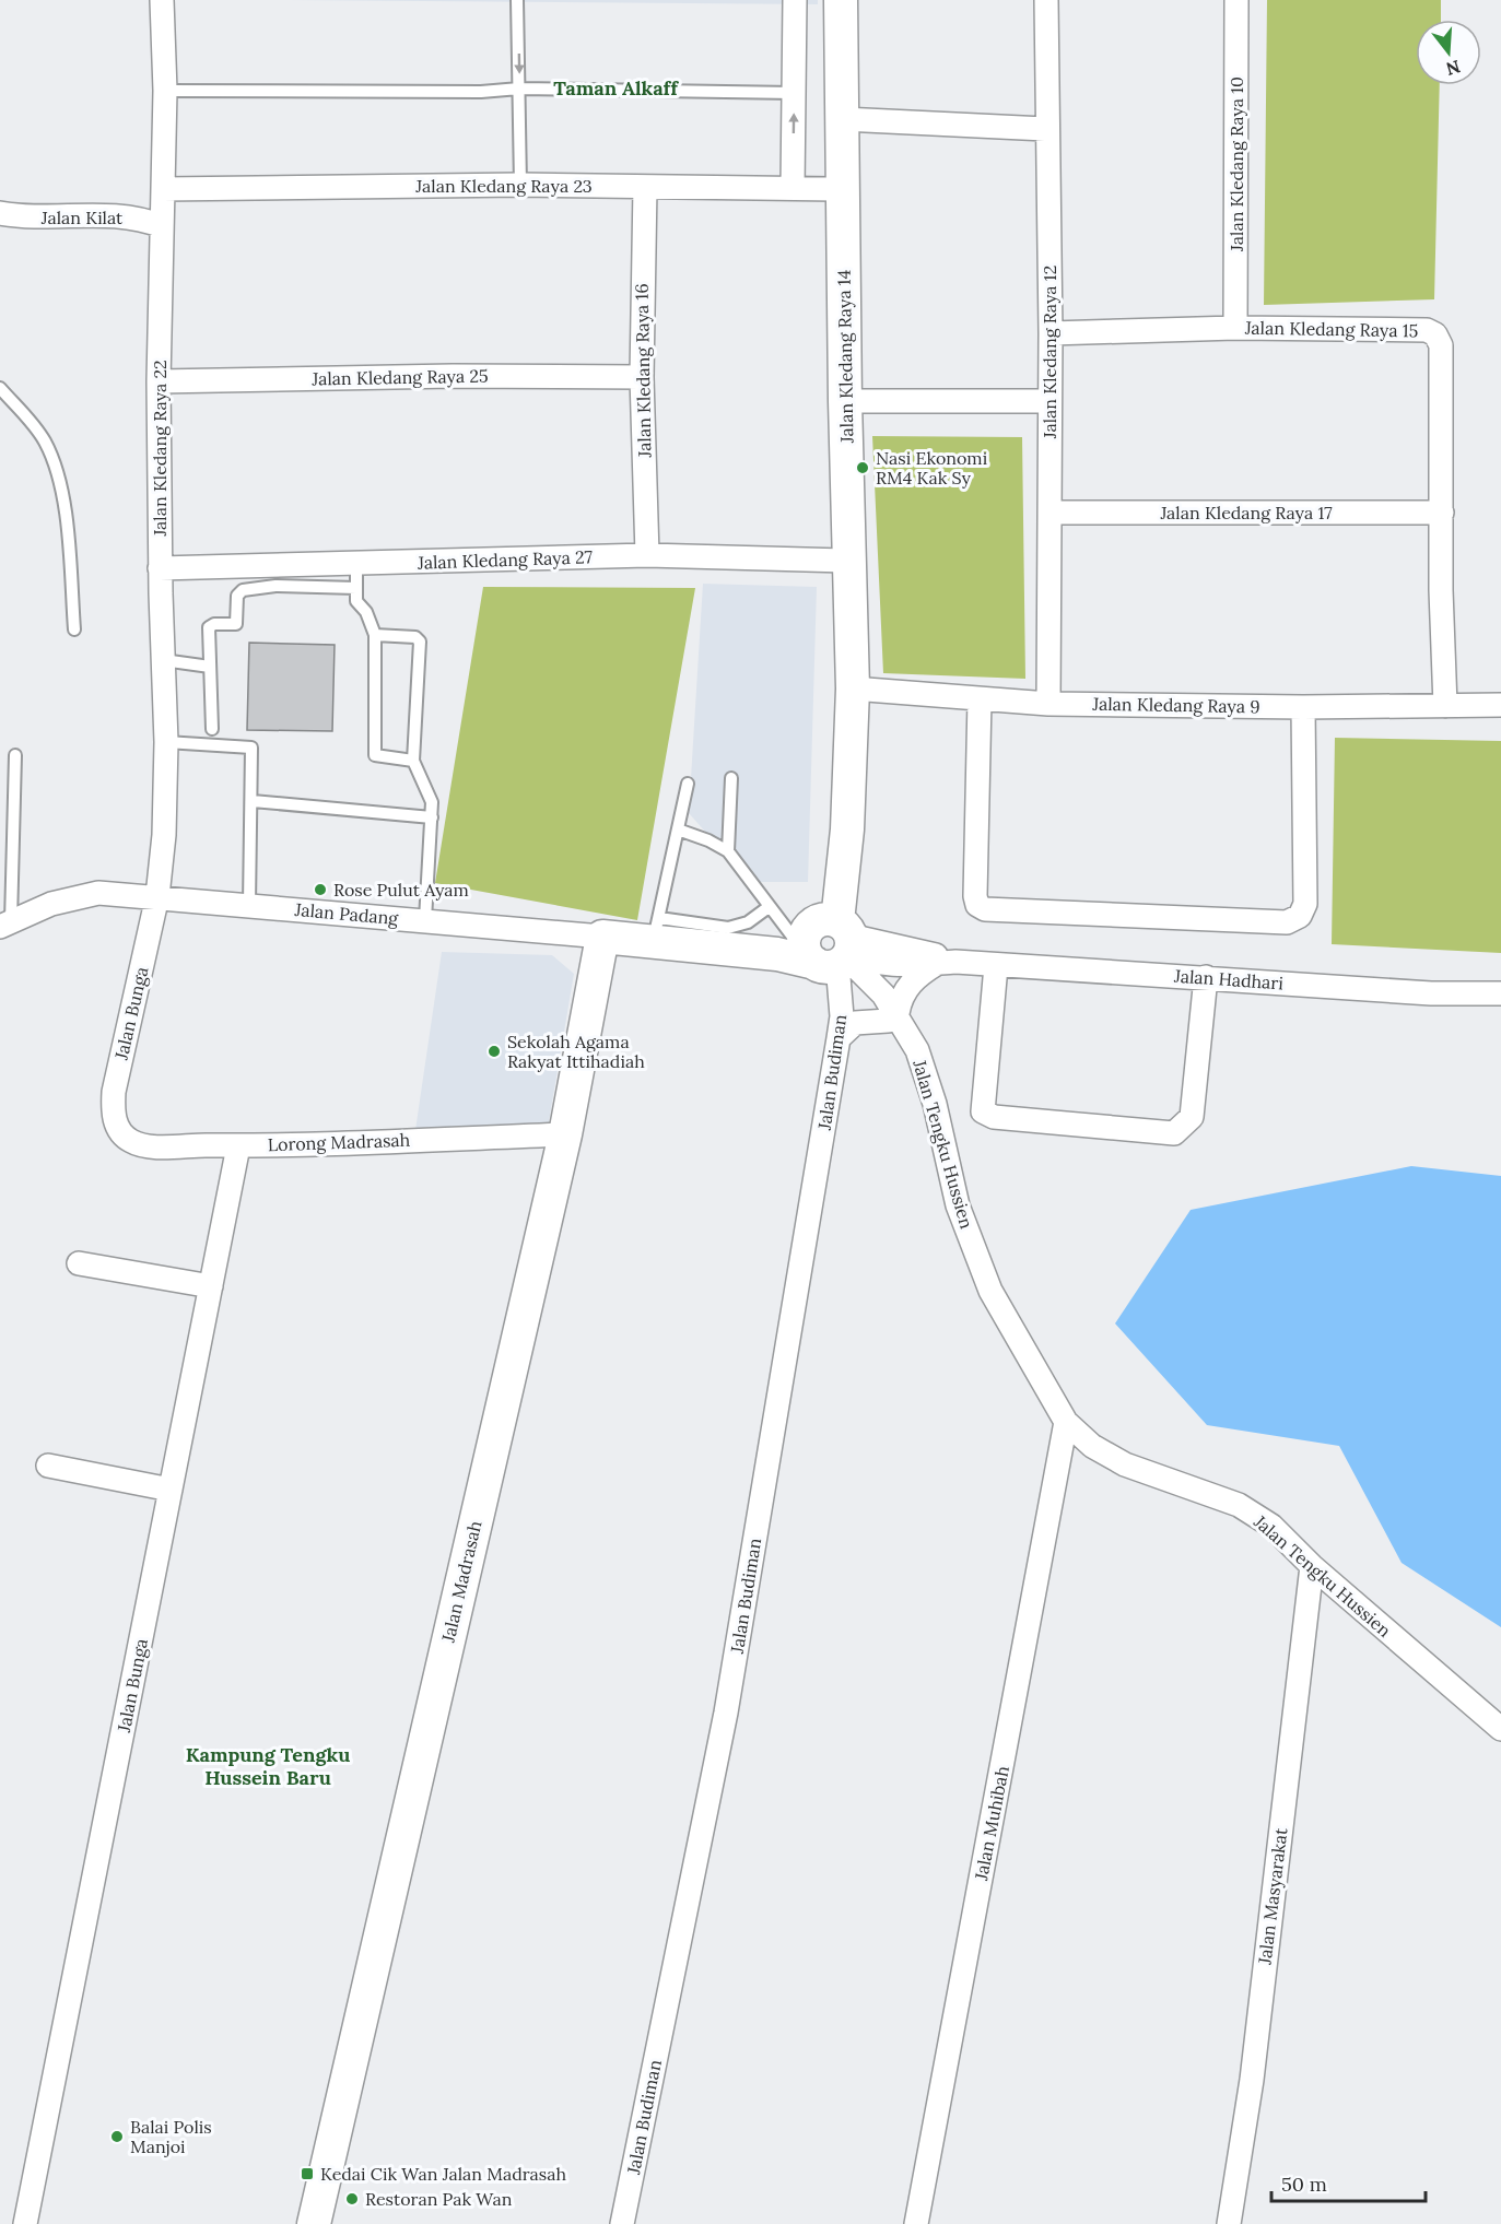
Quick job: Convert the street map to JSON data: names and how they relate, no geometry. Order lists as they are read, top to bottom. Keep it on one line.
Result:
{"streets":{"street":["Jalan Kledang Raya 10","Jalan Kledang Raya 23","Jalan Kilat","Jalan Kledang Raya 15","Jalan Kledang Raya 12","Jalan Kledang Raya 14","Jalan Kledang Raya 16","Jalan Kledang Raya 25","Jalan Kledang Raya 22","Jalan Kledang Raya 17","Jalan Kledang Raya 27","Jalan Kledang Raya 9","Jalan Padang","Jalan Hadhari","Jalan Bunga","Jalan Budiman","Lorong Madrasah","Jalan Tengku Hussien","Jalan Madrasah","Jalan Muhibah","Jalan Masyarakat"]},"crossings":[["Jalan Kledang Raya 10","Jalan Kledang Raya 15"],["Jalan Kledang Raya 23","Jalan Kledang Raya 14"],["Jalan Kledang Raya 23","Jalan Kledang Raya 16"],["Jalan Kledang Raya 23","Jalan Kledang Raya 22"],["Jalan Kilat","Jalan Kledang Raya 22"],["Jalan Kledang Raya 15","Jalan Kledang Raya 12"],["Jalan Kledang Raya 15","Jalan Kledang Raya 17"],["Jalan Kledang Raya 15","Jalan Kledang Raya 9"],["Jalan Kledang Raya 12","Jalan Kledang Raya 17"],["Jalan Kledang Raya 12","Jalan Kledang Raya 9"],["Jalan Kledang Raya 14","Jalan Kledang Raya 27"],["Jalan Kledang Raya 14","Jalan Kledang Raya 9"],["Jalan Kledang Raya 14","Jalan Padang"],["Jalan Kledang Raya 14","Jalan Hadhari"],["Jalan Kledang Raya 14","Jalan Budiman"],["Jalan Kledang Raya 16","Jalan Kledang Raya 25"],["Jalan Kledang Raya 16","Jalan Kledang Raya 27"],["Jalan Kledang Raya 25","Jalan Kledang Raya 22"],["Jalan Kledang Raya 22","Jalan Kledang Raya 27"],["Jalan Kledang Raya 22","Jalan Padang"],["Jalan Kledang Raya 22","Jalan Bunga"],["Jalan Padang","Jalan Hadhari"],["Jalan Padang","Jalan Bunga"],["Jalan Padang","Jalan Budiman"],["Jalan Padang","Jalan Madrasah"],["Jalan Hadhari","Jalan Budiman"],["Jalan Bunga","Lorong Madrasah"],["Lorong Madrasah","Jalan Madrasah"],["Jalan Tengku Hussien","Jalan Muhibah"],["Jalan Tengku Hussien","Jalan Masyarakat"]],"districts":["Taman Alkaff","Kampung Tengku Hussein Baru"],"places":{"other":["Nasi Ekonomi RM4 Kak Sy","Rose Pulut Ayam","Sekolah Agama Rakyat Ittihadiah","Balai Polis Manjoi","Restoran Pak Wan"],"transit":["Kedai Cik Wan Jalan Madrasah"]},"scale_bar":"50 m","north":"bottom"}
